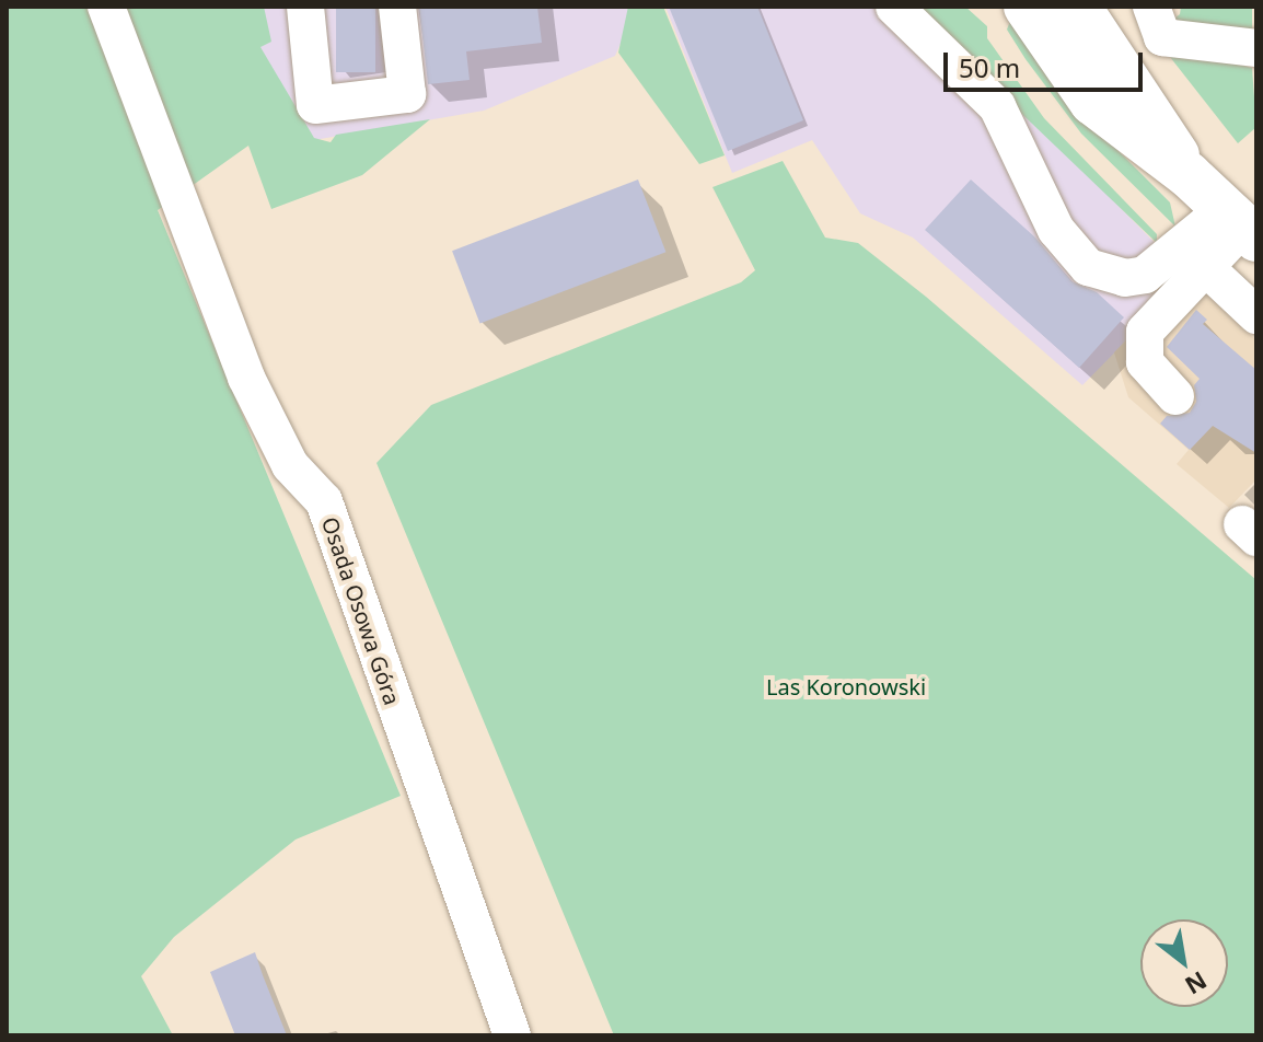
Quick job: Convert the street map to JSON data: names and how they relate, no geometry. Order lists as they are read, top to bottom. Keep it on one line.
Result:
{"streets":{"street":["Osada Osowa Góra"]},"parks":["Las Koronowski"],"scale_bar":"50 m","north":"bottom right"}
